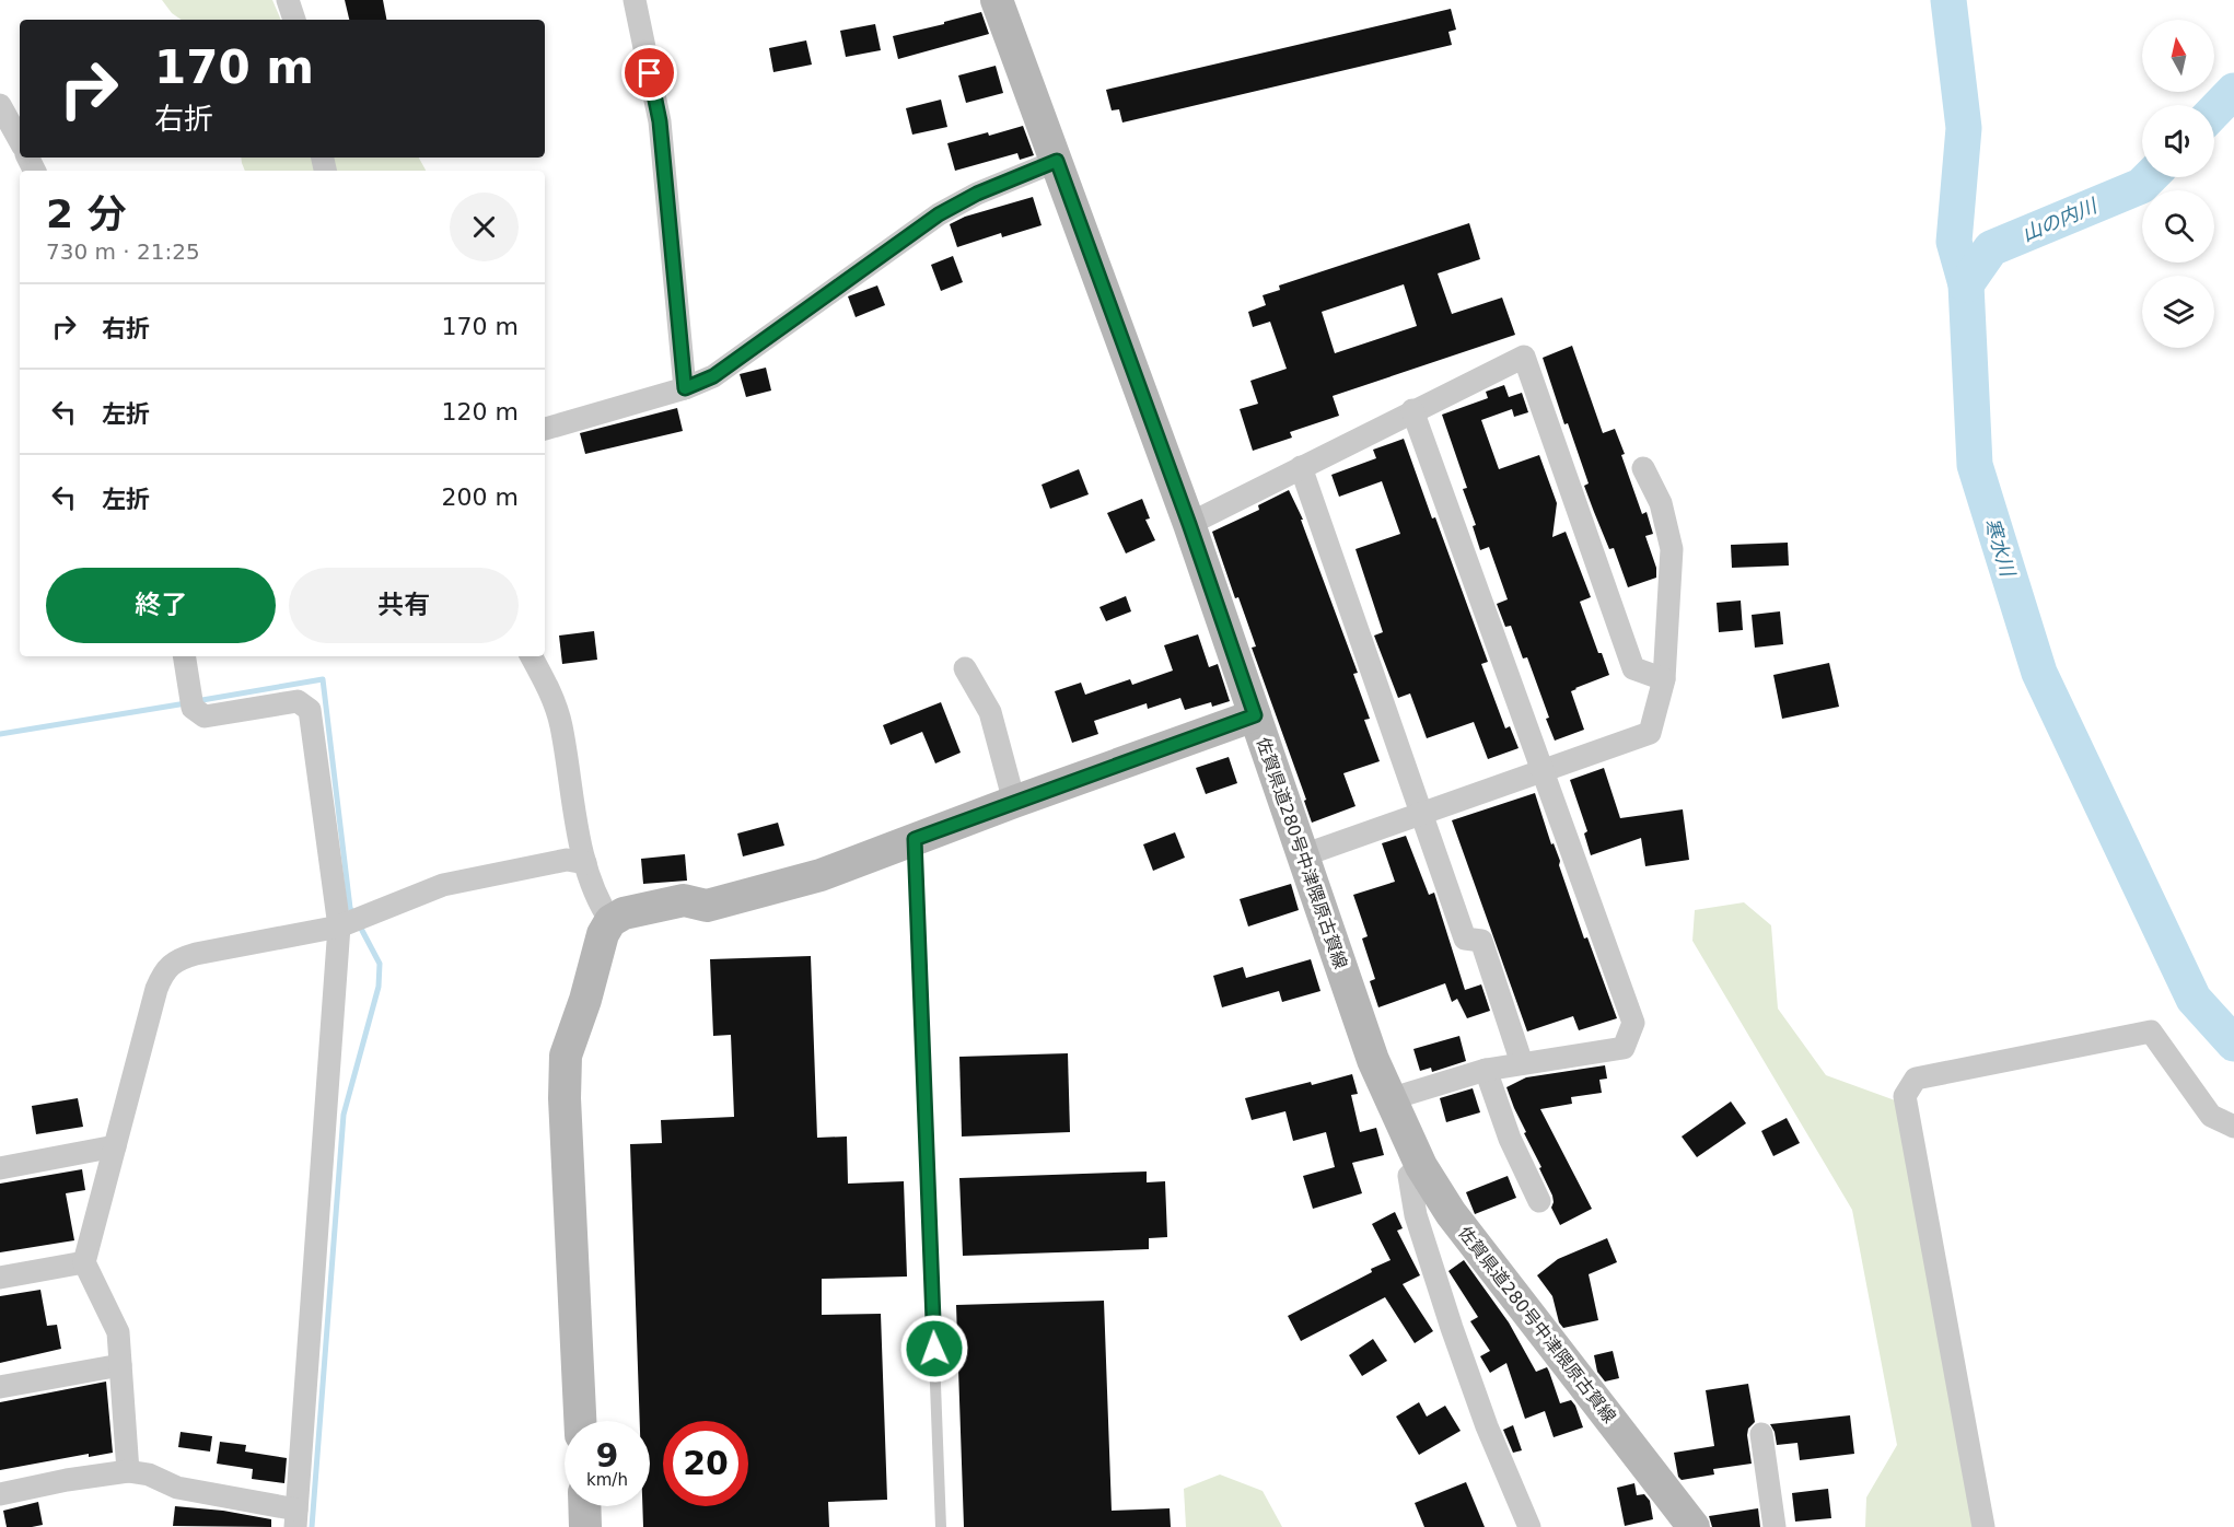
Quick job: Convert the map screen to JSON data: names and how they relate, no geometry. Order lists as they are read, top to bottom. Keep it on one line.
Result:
{"streets":{"main road":["佐賀県道280号中津隈原古賀線"]},"water":["山の内川","寒水川"],"north":"top","page":{"turn":["170 m","右折"],"heading":["2 分","730 m · 21:25"],"list":[{"name":"右折","value":"170 m"},{"name":"左折","value":"120 m"},{"name":"左折","value":"200 m"}],"buttons":["終了","共有"],"speed":"9 km/h","limit":"20"}}
